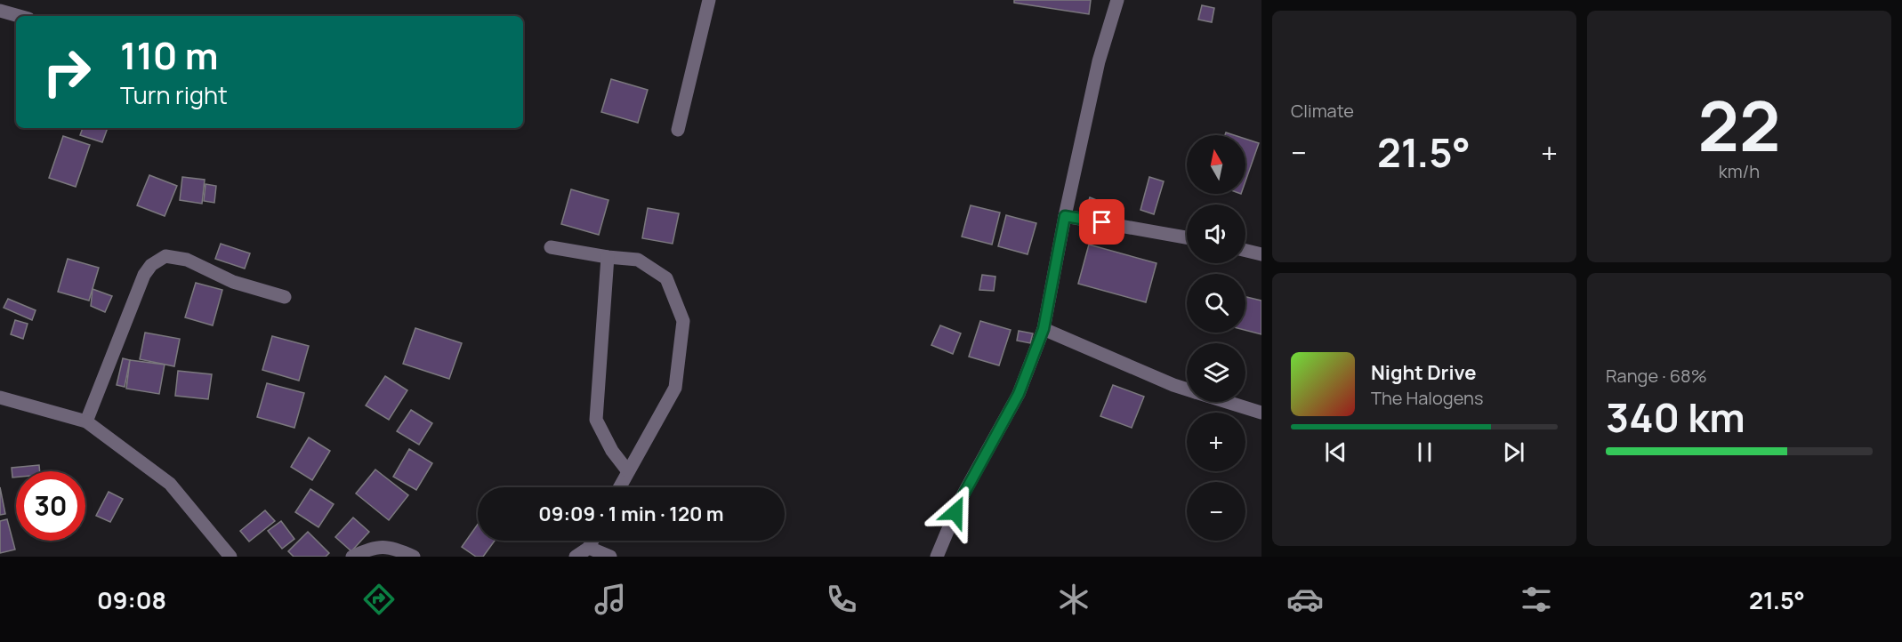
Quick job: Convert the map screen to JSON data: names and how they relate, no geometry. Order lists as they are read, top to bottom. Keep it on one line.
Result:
{"north":"top","page":{"tile":["Climate",["22","km/h"],["Range · 68%","340 km"]],"turn":["110 m","Turn right"],"heat":["−","21.5°","+"],"map_buttons":["+","−"],"song":["Night Drive","The Halogens"],"limit":"30","trip":"09:09 · 1 min · 120 m","tabs":["09:08","21.5°"]}}
